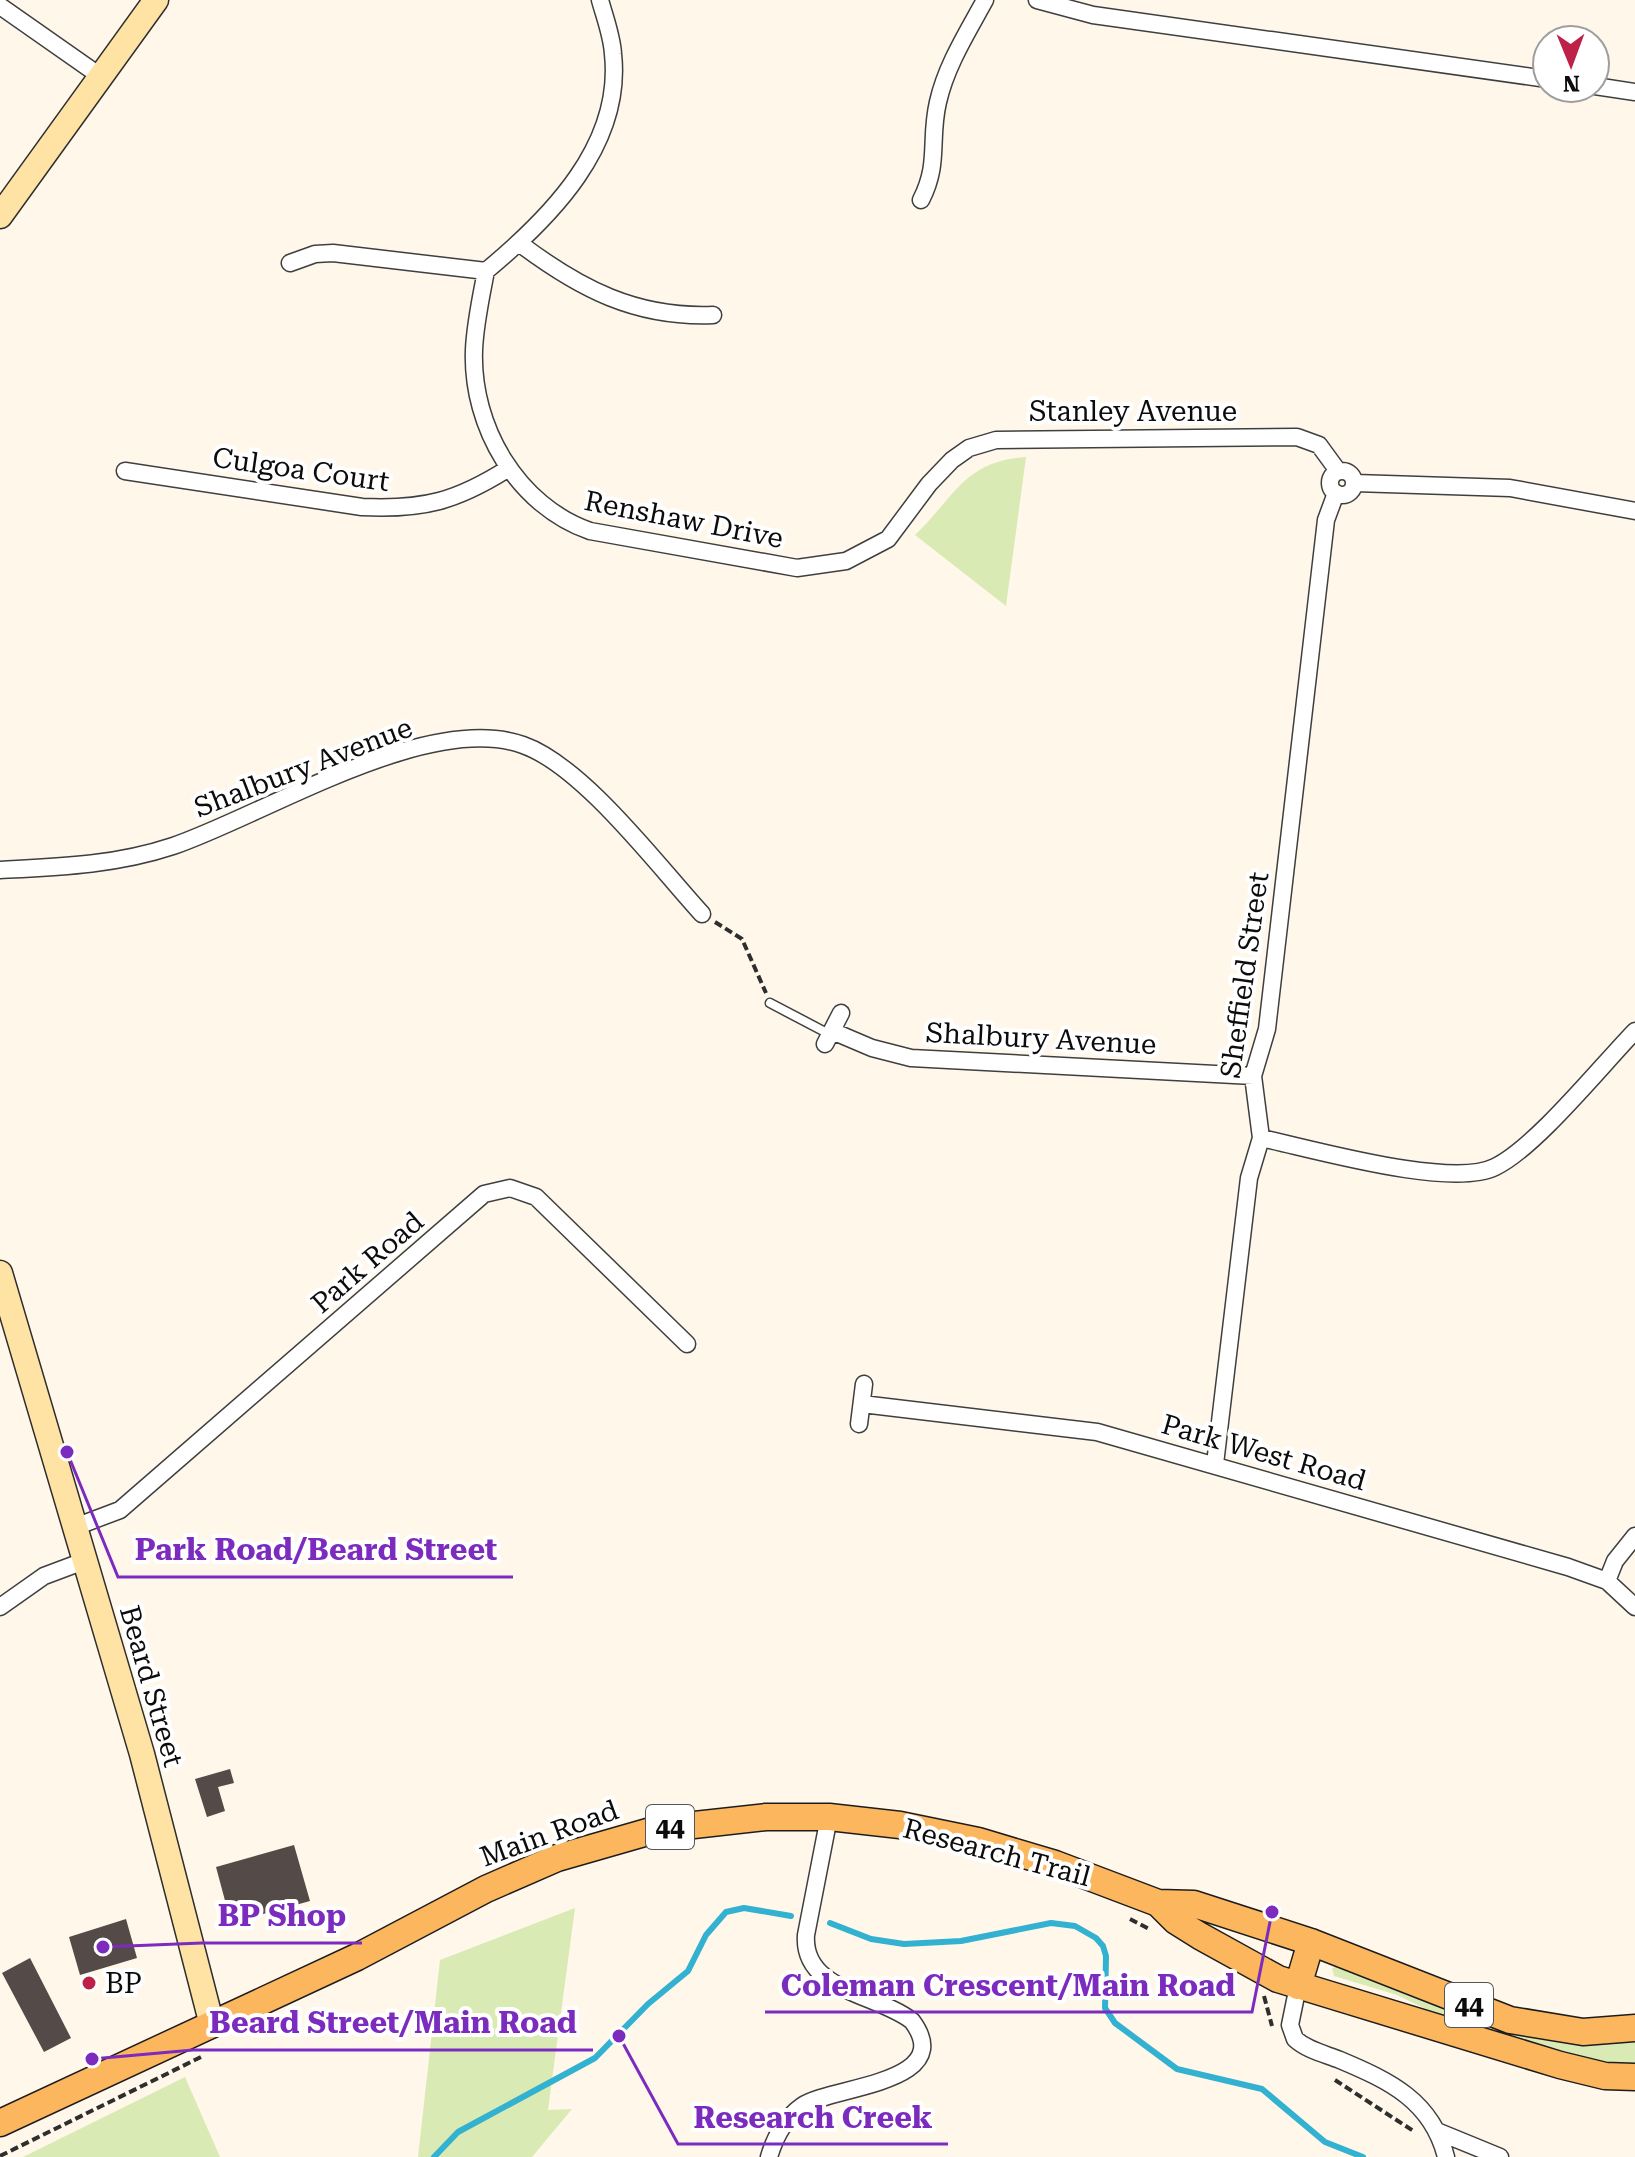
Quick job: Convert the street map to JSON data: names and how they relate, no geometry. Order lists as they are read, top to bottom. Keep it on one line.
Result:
{"streets":{"main road":["44","Main Road"],"street":["Stanley Avenue","Culgoa Court","Renshaw Drive","Shalbury Avenue","Sheffield Street","Park Road","Park West Road","Beard Street"]},"crossings":[["Stanley Avenue","Renshaw Drive"],["Stanley Avenue","Sheffield Street"],["Culgoa Court","Renshaw Drive"],["Shalbury Avenue","Sheffield Street"],["Sheffield Street","Park West Road"],["Park Road","Beard Street"],["Beard Street","Main Road"]],"places":["Park Road/Beard Street","Coleman Crescent/Main Road","BP Shop","BP","Research Creek","Beard Street/Main Road"],"north":"bottom"}
